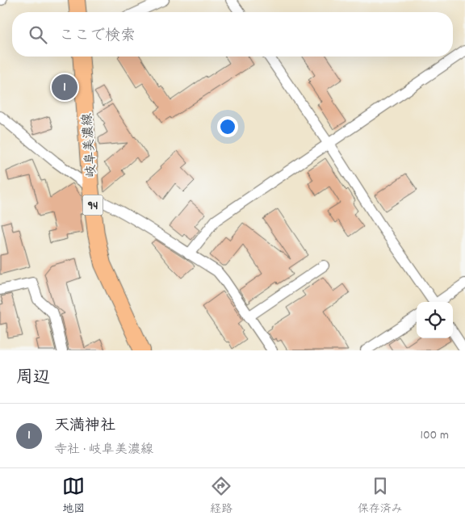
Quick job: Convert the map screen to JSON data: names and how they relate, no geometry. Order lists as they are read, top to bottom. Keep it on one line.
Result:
{"streets":{"main road":["岐阜美濃線","94"]},"page":{"search":"ここで検索","pins":"1","heading":"周辺","list":[{"mark":"1","name":"天満神社","note":"寺社 · 岐阜美濃線","value":"100 m"}],"nav":["地図","経路","保存済み"]}}
